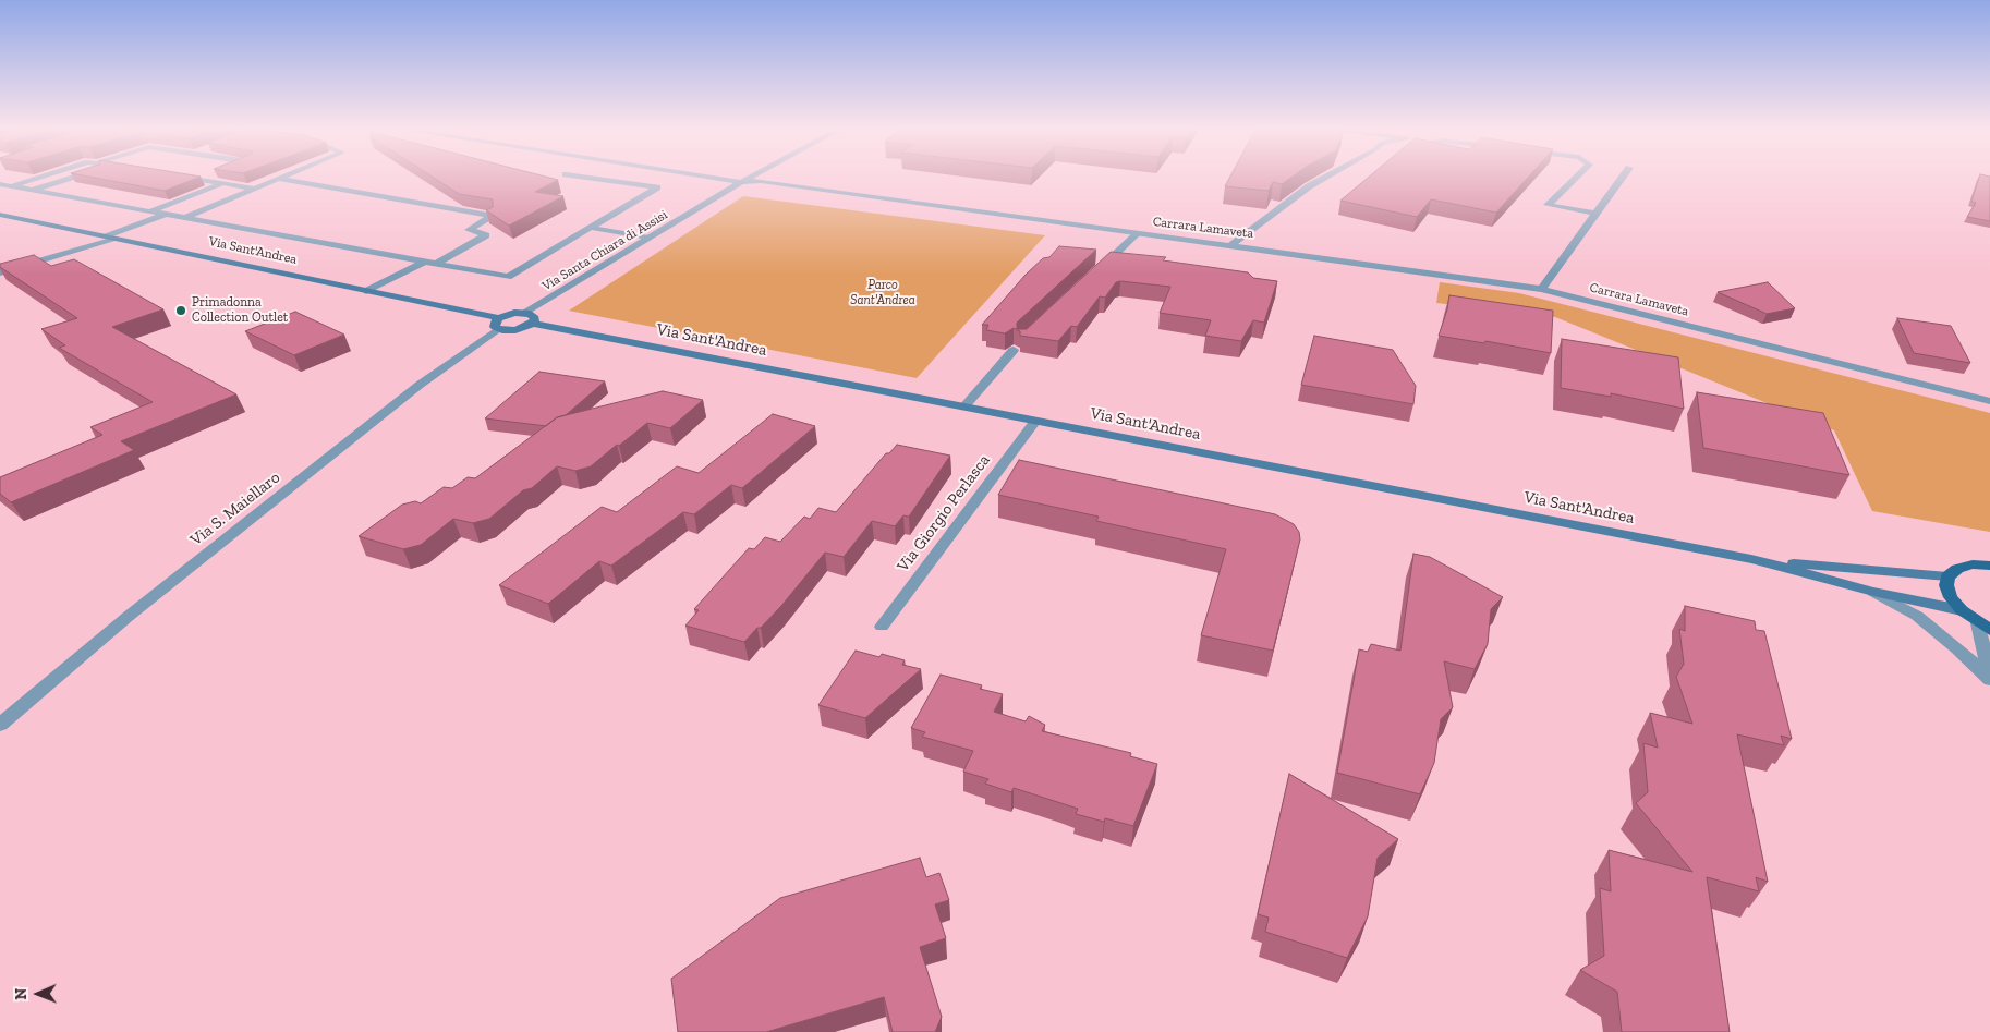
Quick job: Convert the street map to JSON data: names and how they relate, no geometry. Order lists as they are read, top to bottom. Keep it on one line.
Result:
{"streets":{"main road":["Via Sant'Andrea"],"street":["Carrara Lamaveta","Via Santa Chiara di Assisi","Via S. Maiellaro","Via Giorgio Perlasca"]},"crossings":[["Carrara Lamaveta","Via Santa Chiara di Assisi"],["Via Sant'Andrea","Via Santa Chiara di Assisi"],["Via Sant'Andrea","Via S. Maiellaro"],["Via Sant'Andrea","Via Giorgio Perlasca"]],"parks":["Parco Sant'Andrea"],"places":["Primadonna Collection Outlet"],"north":"left"}
